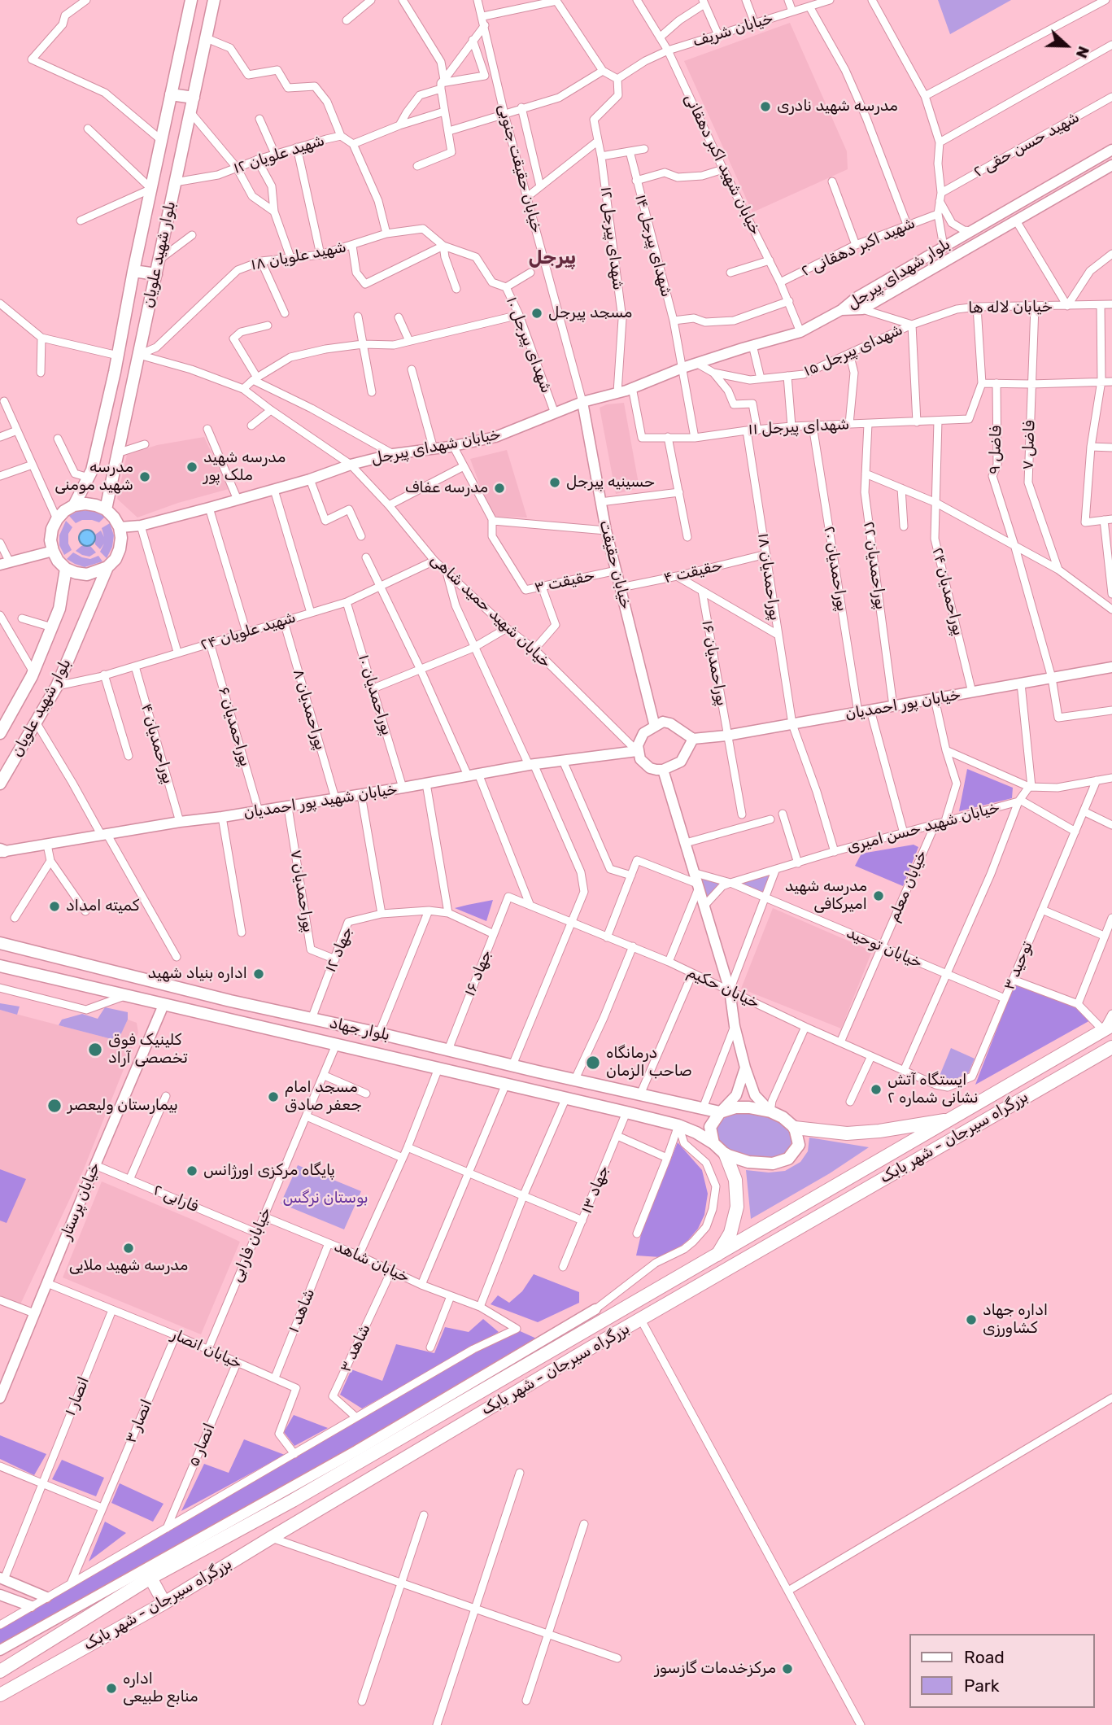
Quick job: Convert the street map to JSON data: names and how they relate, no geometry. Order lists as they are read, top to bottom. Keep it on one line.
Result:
{"streets":{"highway":["بزرگراه سیرجان - شهر بابک"],"main road":["بلوار شهید علویان","بلوار جهاد"],"street":["خیابان شریف","شهید حسن حقی ۲","شهید علویان ۱۲","خیابان شهید اکبر دهقانی","خیابان حقیقت جنوبی","شهدای پیرجل ۱۲","شهدای پیرجل ۱۴","شهید اکبر دهقانی ۲","شهید علویان ۱۸","بلوار شهدای پیرجل","خیابان لاله ها","شهدای پیرجل ۱۰","شهدای پیرجل ۱۵","شهدای پیرجل ۱۱","فاضل ۷","خیابان شهدای پیرجل","فاضل ۹","خیابان حقیقت","پوراحمدیان ۲۲","پوراحمدیان ۲۰","حقیقت ۴","پوراحمدیان ۱۸","حقیقت ۳","پوراحمدیان ۲۴","خیابان شهید حمید شاهی","شهید علویان ۲۴","پوراحمدیان ۱۶","پوراحمدیان ۱۰","خیابان پور احمدیان","پوراحمدیان ۸","پوراحمدیان ۶","پوراحمدیان ۴","خیابان شهید پور احمدیان","خیابان شهید حسن امیری","خیابان معلم","پوراحمدیان ۷","خیابان توحید","جهاد ۱۲","توحید ۳","جهاد ۱۶","خیابان حکیم","جهاد ۱۳","فارابی ۲","خیابان پرستار","خیابان فارابی","خیابان شاهد","شاهد ۱","شاهد ۳","خیابان انصار","انصار ۱","انصار ۳","انصار ۵"]},"crossings":[["خیابان شریف","خیابان شهید اکبر دهقانی"],["خیابان شریف","شهدای پیرجل ۱۲"],["شهید علویان ۱۲","بلوار شهید علویان"],["خیابان شهید اکبر دهقانی","شهید اکبر دهقانی ۲"],["خیابان شهید اکبر دهقانی","خیابان شهدای پیرجل"],["خیابان حقیقت جنوبی","خیابان شهدای پیرجل"],["خیابان حقیقت جنوبی","خیابان حقیقت"],["شهدای پیرجل ۱۲","خیابان شهدای پیرجل"],["شهدای پیرجل ۱۴","شهدای پیرجل ۱۱"],["شهدای پیرجل ۱۴","خیابان شهدای پیرجل"],["بلوار شهید علویان","شهید علویان ۱۸"],["بلوار شهید علویان","خیابان شهدای پیرجل"],["بلوار شهید علویان","خیابان شهید حمید شاهی"],["بلوار شهید علویان","شهید علویان ۲۴"],["شهید علویان ۱۸","شهدای پیرجل ۱۰"],["شهید علویان ۱۸","خیابان شهید حمید شاهی"],["بلوار شهدای پیرجل","خیابان شهدای پیرجل"],["خیابان لاله ها","شهدای پیرجل ۱۵"],["خیابان لاله ها","فاضل ۷"],["شهدای پیرجل ۱۰","خیابان شهدای پیرجل"],["شهدای پیرجل ۱۵","خیابان شهدای پیرجل"],["شهدای پیرجل ۱۱","خیابان شهدای پیرجل"],["شهدای پیرجل ۱۱","پوراحمدیان ۲۲"],["شهدای پیرجل ۱۱","پوراحمدیان ۲۰"],["شهدای پیرجل ۱۱","پوراحمدیان ۱۸"],["شهدای پیرجل ۱۱","پوراحمدیان ۲۴"],["خیابان شهدای پیرجل","خیابان حقیقت"],["خیابان شهدای پیرجل","خیابان شهید حمید شاهی"],["فاضل ۹","خیابان پور احمدیان"],["خیابان حقیقت","حقیقت ۴"],["خیابان حقیقت","حقیقت ۳"],["خیابان حقیقت","خیابان شهید حمید شاهی"],["خیابان حقیقت","خیابان پور احمدیان"],["خیابان حقیقت","خیابان شهید پور احمدیان"],["پوراحمدیان ۲۲","خیابان پور احمدیان"],["پوراحمدیان ۲۰","خیابان پور احمدیان"],["حقیقت ۴","پوراحمدیان ۱۸"],["پوراحمدیان ۱۸","خیابان پور احمدیان"],["پوراحمدیان ۱۸","خیابان شهید حسن امیری"],["پوراحمدیان ۲۴","خیابان پور احمدیان"],["خیابان شهید حمید شاهی","شهید علویان ۲۴"],["خیابان شهید حمید شاهی","خیابان پور احمدیان"],["خیابان شهید حمید شاهی","خیابان شهید پور احمدیان"],["شهید علویان ۲۴","پوراحمدیان ۱۰"],["شهید علویان ۲۴","پوراحمدیان ۸"],["شهید علویان ۲۴","پوراحمدیان ۶"],["شهید علویان ۲۴","پوراحمدیان ۴"],["پوراحمدیان ۱۶","خیابان پور احمدیان"],["پوراحمدیان ۱۰","خیابان شهید پور احمدیان"],["خیابان پور احمدیان","خیابان شهید پور احمدیان"],["پوراحمدیان ۸","خیابان شهید پور احمدیان"],["پوراحمدیان ۶","خیابان شهید پور احمدیان"],["پوراحمدیان ۴","خیابان شهید پور احمدیان"],["خیابان شهید پور احمدیان","پوراحمدیان ۷"],["خیابان شهید حسن امیری","خیابان معلم"],["خیابان شهید حسن امیری","خیابان توحید"],["خیابان معلم","خیابان توحید"],["خیابان معلم","خیابان حکیم"],["پوراحمدیان ۷","جهاد ۱۲"],["خیابان توحید","توحید ۳"],["جهاد ۱۲","جهاد ۱۶"],["جهاد ۱۲","بلوار جهاد"],["توحید ۳","خیابان حکیم"],["جهاد ۱۶","خیابان حکیم"],["جهاد ۱۶","بلوار جهاد"],["بلوار جهاد","جهاد ۱۳"],["بلوار جهاد","خیابان پرستار"],["بلوار جهاد","خیابان فارابی"],["فارابی ۲","خیابان پرستار"],["فارابی ۲","خیابان فارابی"],["خیابان پرستار","خیابان انصار"],["خیابان فارابی","خیابان شاهد"],["خیابان فارابی","خیابان انصار"],["خیابان شاهد","شاهد ۱"],["خیابان شاهد","شاهد ۳"],["شاهد ۱","خیابان انصار"],["خیابان انصار","انصار ۱"],["خیابان انصار","انصار ۳"],["خیابان انصار","انصار ۵"]],"districts":["پیرجل"],"parks":["بوستان نرگس"],"places":["مدرسه شهید نادری","مسجد پیرجل","مدرسه شهید ملک پور","مدرسه شهید مومنی","حسینیه پیرجل","مدرسه عفاف","مدرسه شهید امیرکافی","کمیته امداد","اداره بنیاد شهید","کلینیک فوق تخصصی آراد","درمانگاه صاحب الزمان","ایستگاه آتش نشانی شماره ۲","مسجد امام جعفر صادق","بیمارستان ولیعصر","پایگاه مرکزی اورژانس","مدرسه شهید ملایی","اداره جهاد کشاورزی","مرکزخدمات گازسوز","اداره منابع طبیعی"],"legend":["Road","Park"],"north":"right"}
